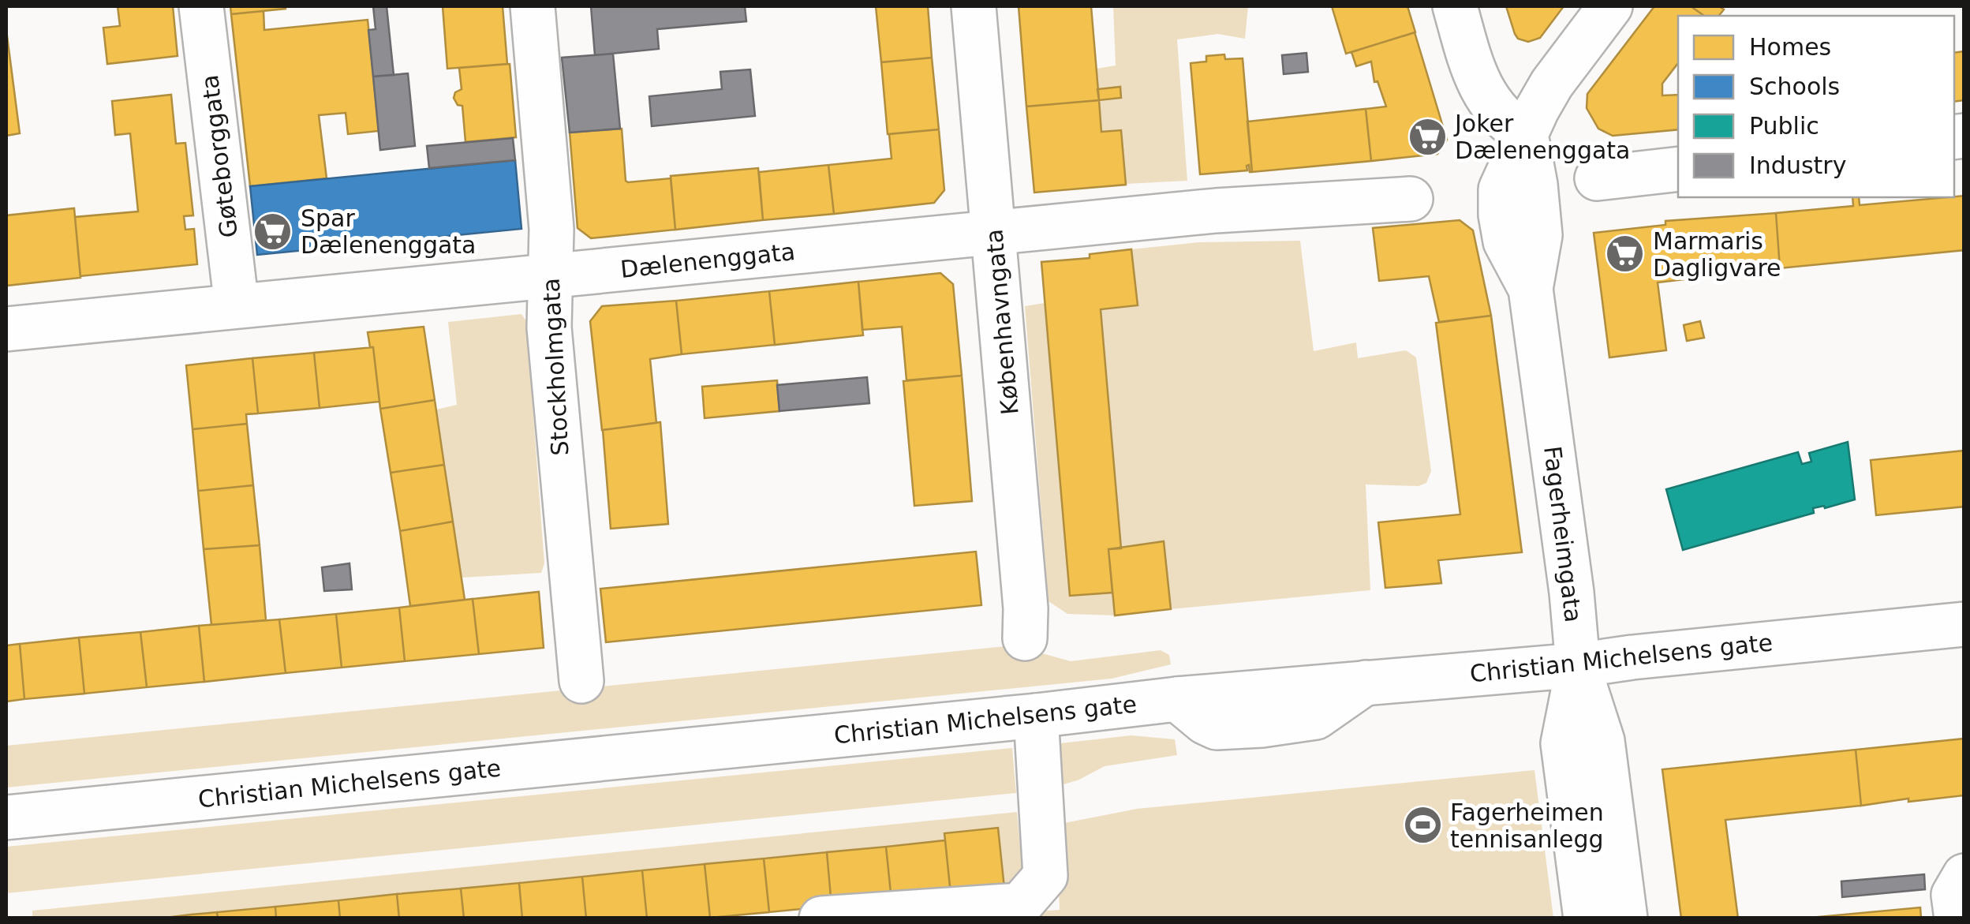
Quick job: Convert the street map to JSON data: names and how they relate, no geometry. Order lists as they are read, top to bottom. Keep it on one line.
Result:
{"streets":{"street":["Gøteborggata","Dælenenggata","Københavngata","Stockholmgata","Fagerheimgata","Christian Michelsens gate"]},"crossings":[["Gøteborggata","Dælenenggata"],["Dælenenggata","Københavngata"],["Dælenenggata","Stockholmgata"],["Fagerheimgata","Christian Michelsens gate"]],"places":{"supermarket":["Joker Dælenenggata","Spar Dælenenggata","Marmaris Dagligvare"],"sports":["Fagerheimen tennisanlegg"]},"legend":["Homes","Schools","Public","Industry"]}
